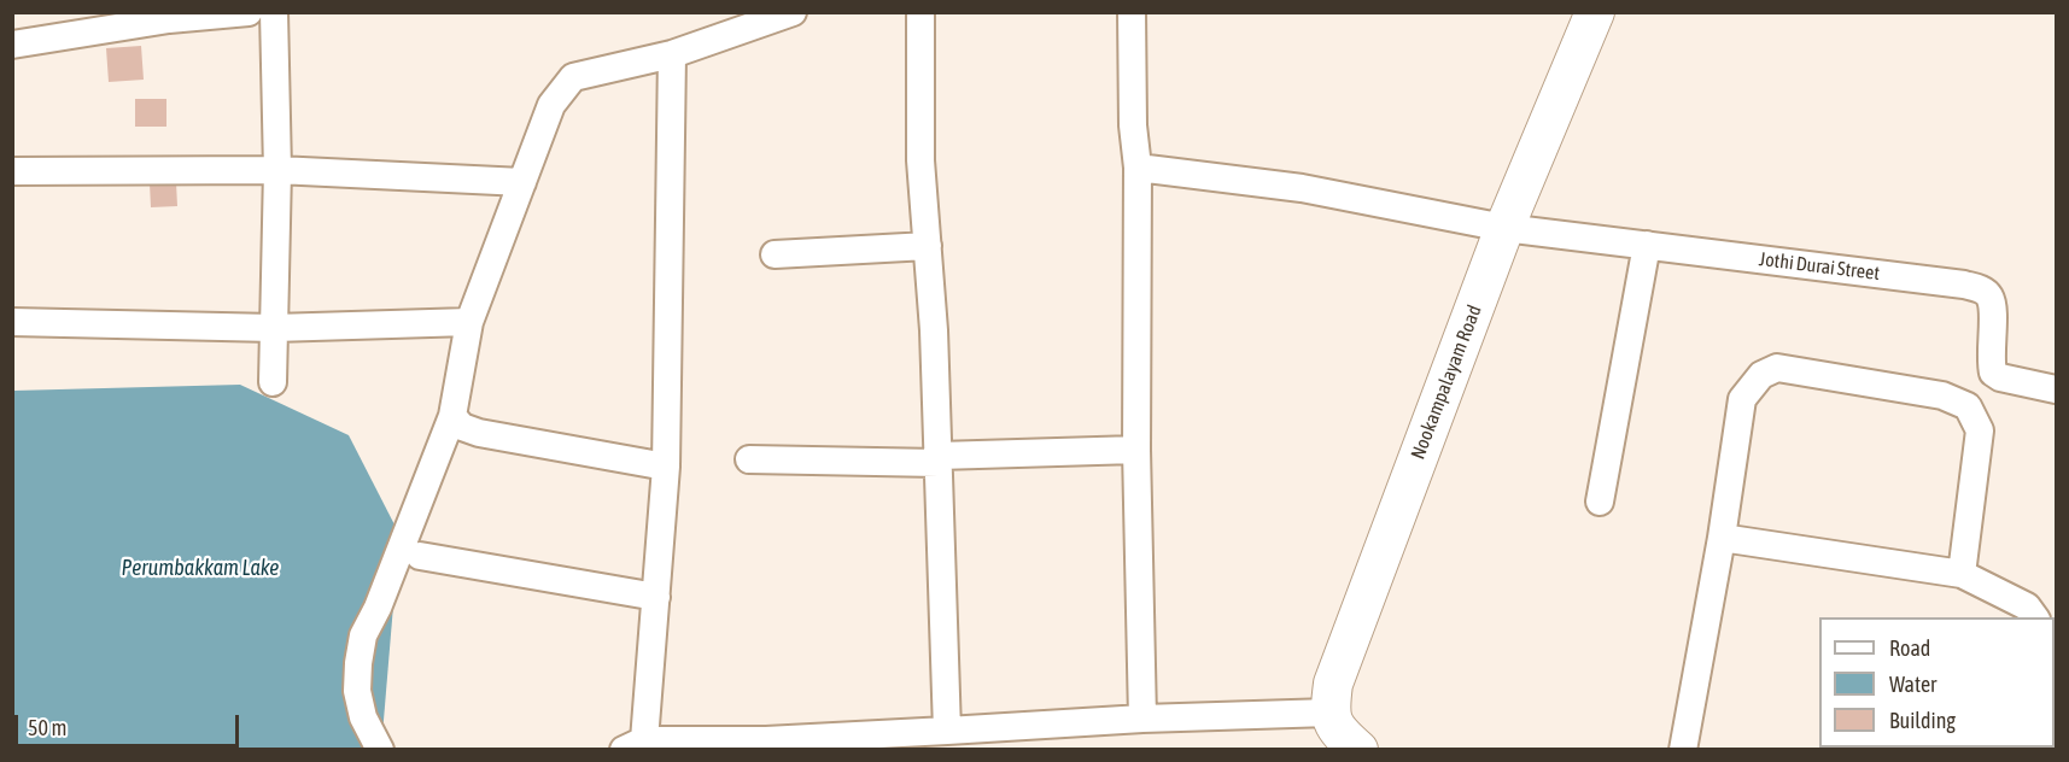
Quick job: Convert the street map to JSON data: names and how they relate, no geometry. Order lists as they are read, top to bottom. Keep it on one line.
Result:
{"streets":{"street":["Jothi Durai Street","Nookampalayam Road"]},"crossings":[["Jothi Durai Street","Nookampalayam Road"]],"water":["Perumbakkam Lake"],"legend":["Road","Water","Building"],"scale_bar":"50 m"}
